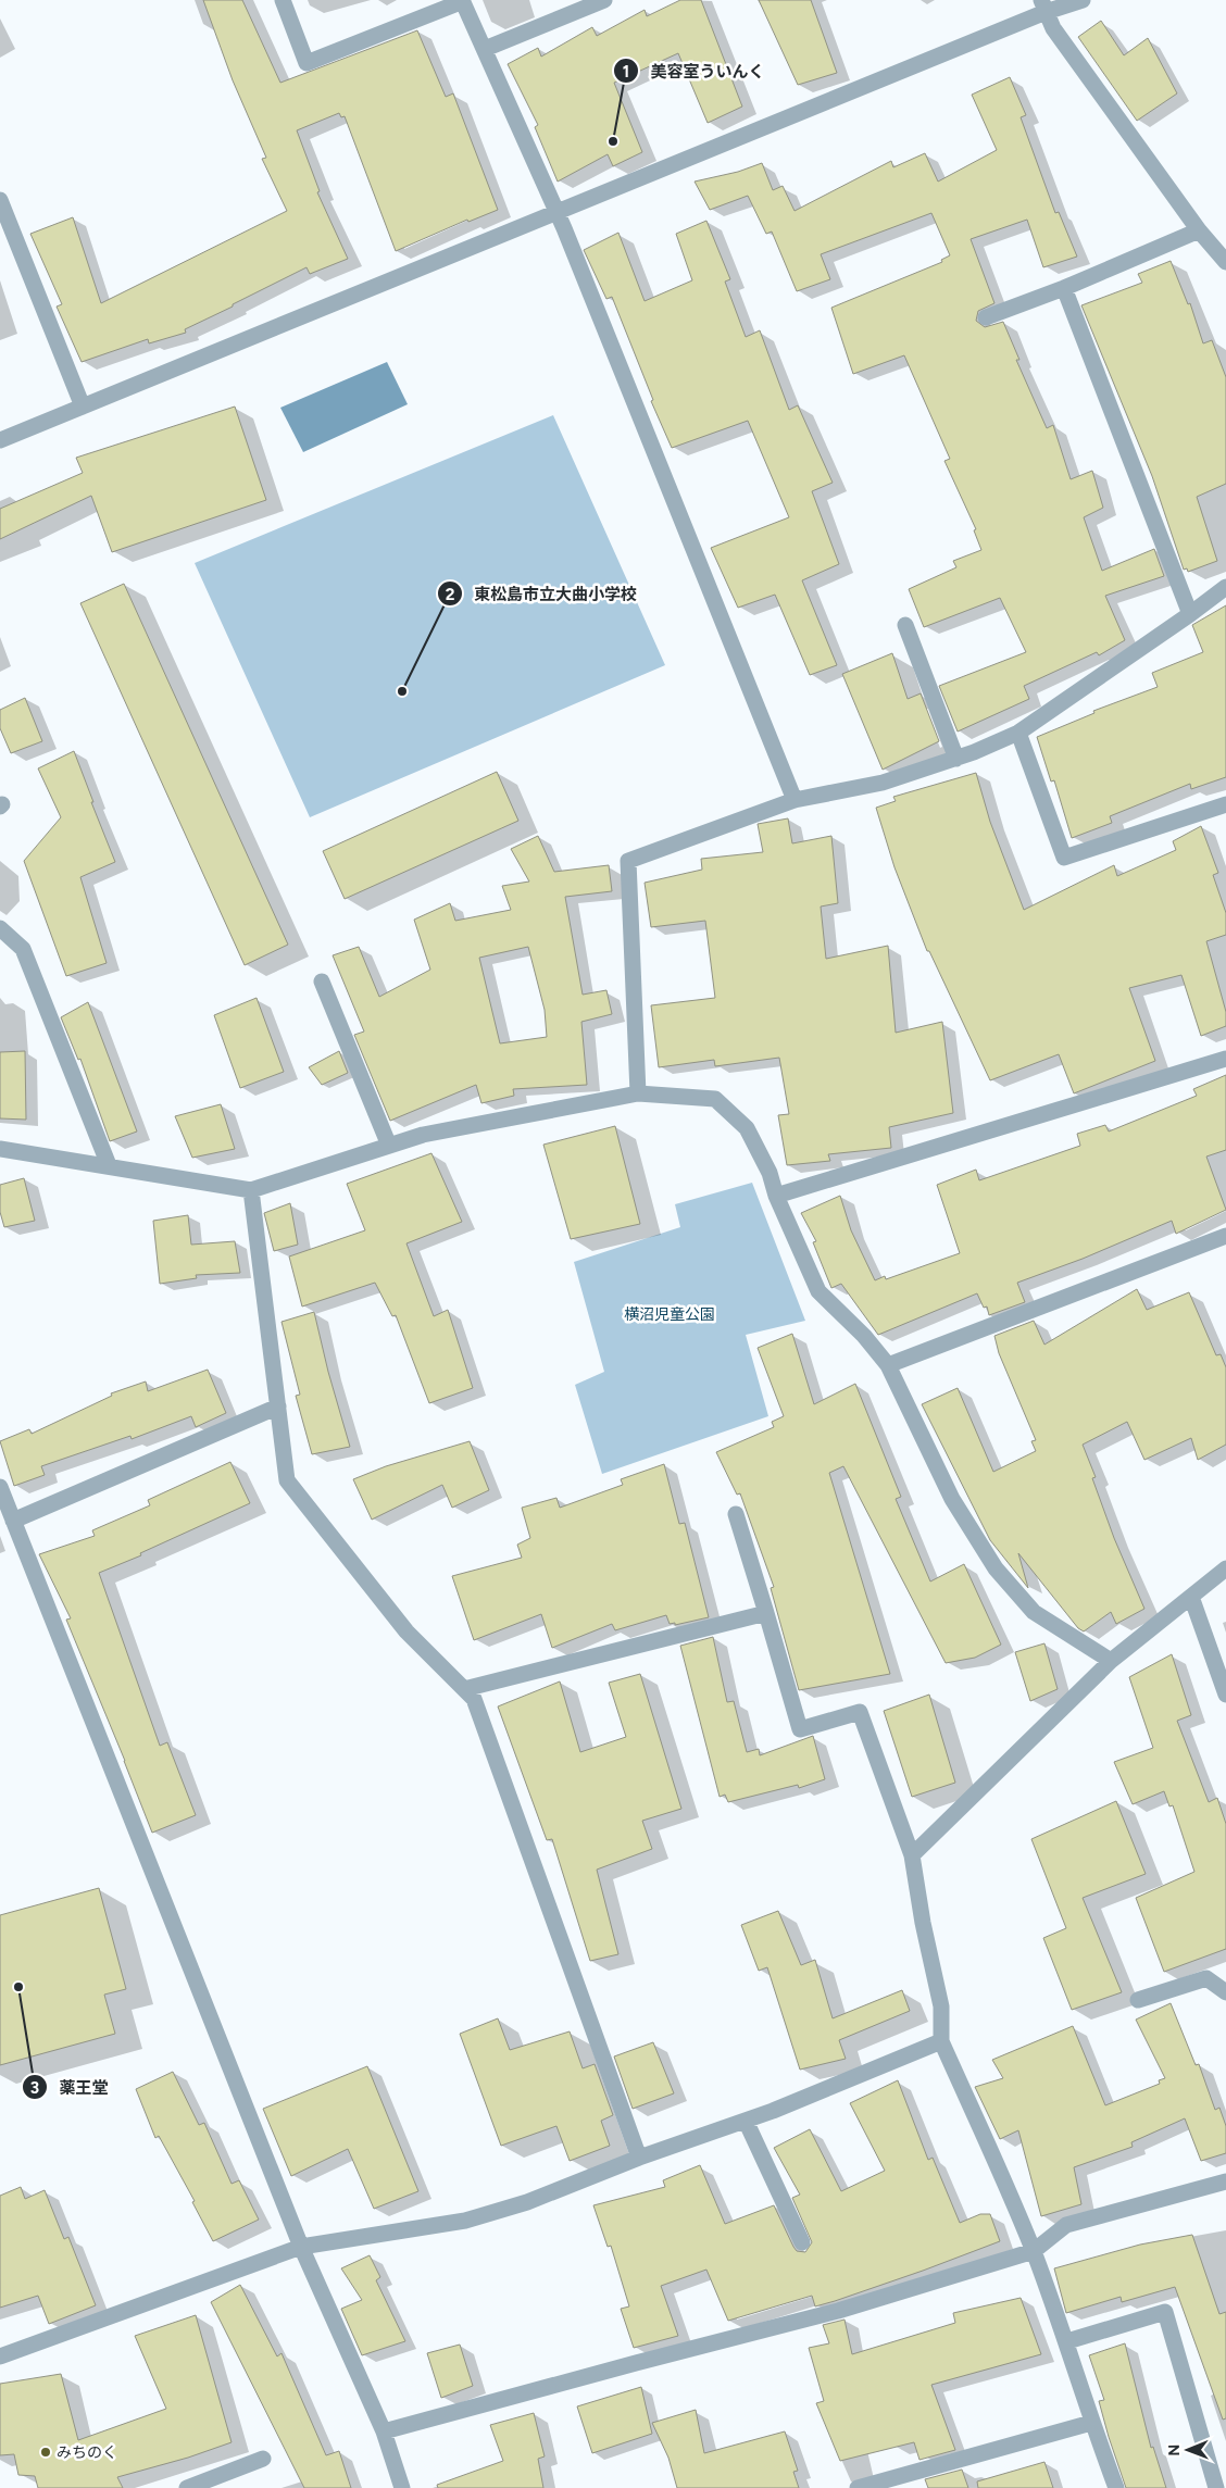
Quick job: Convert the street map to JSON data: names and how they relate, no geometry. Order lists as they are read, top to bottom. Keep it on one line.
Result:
{"parks":["横沼児童公園"],"places":["美容室ういんく","東松島市立大曲小学校","薬王堂","みちのく"],"north":"left"}
